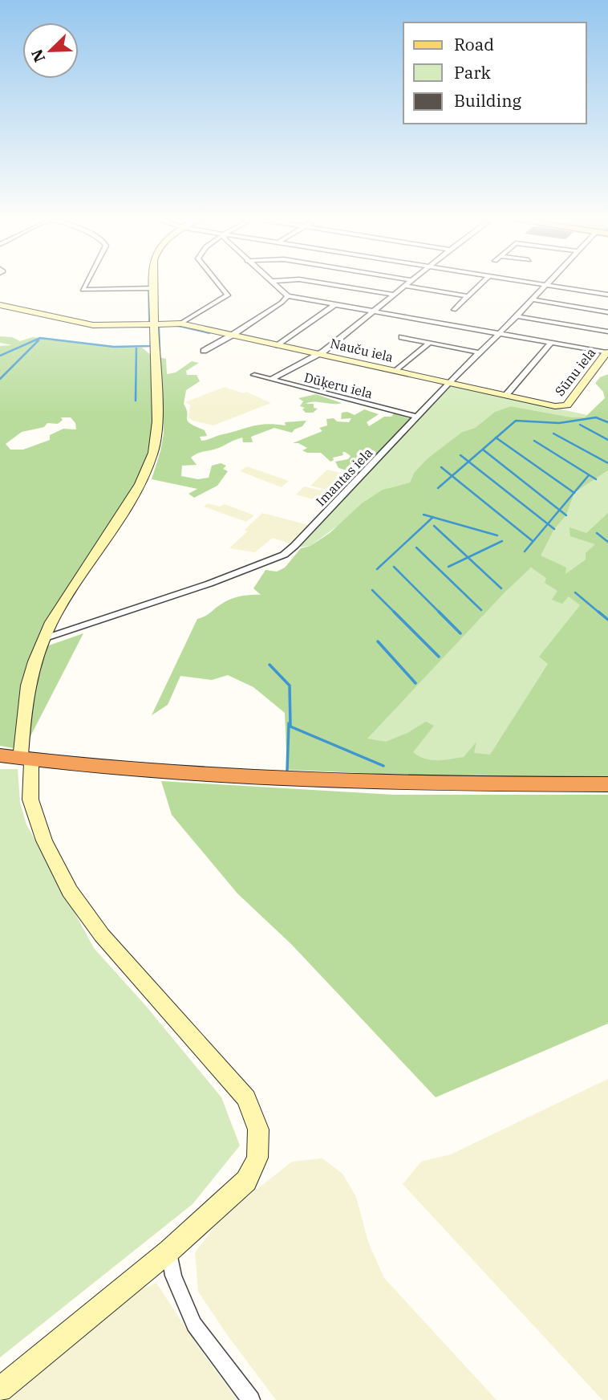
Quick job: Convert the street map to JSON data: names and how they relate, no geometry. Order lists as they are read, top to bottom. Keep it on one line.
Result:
{"streets":{"street":["Nauču iela","Sūnu iela","Dūķeru iela","Imantas iela"]},"crossings":[["Nauču iela","Sūnu iela"],["Nauču iela","Imantas iela"],["Dūķeru iela","Imantas iela"]],"legend":["Road","Park","Building"],"north":"bottom left"}
